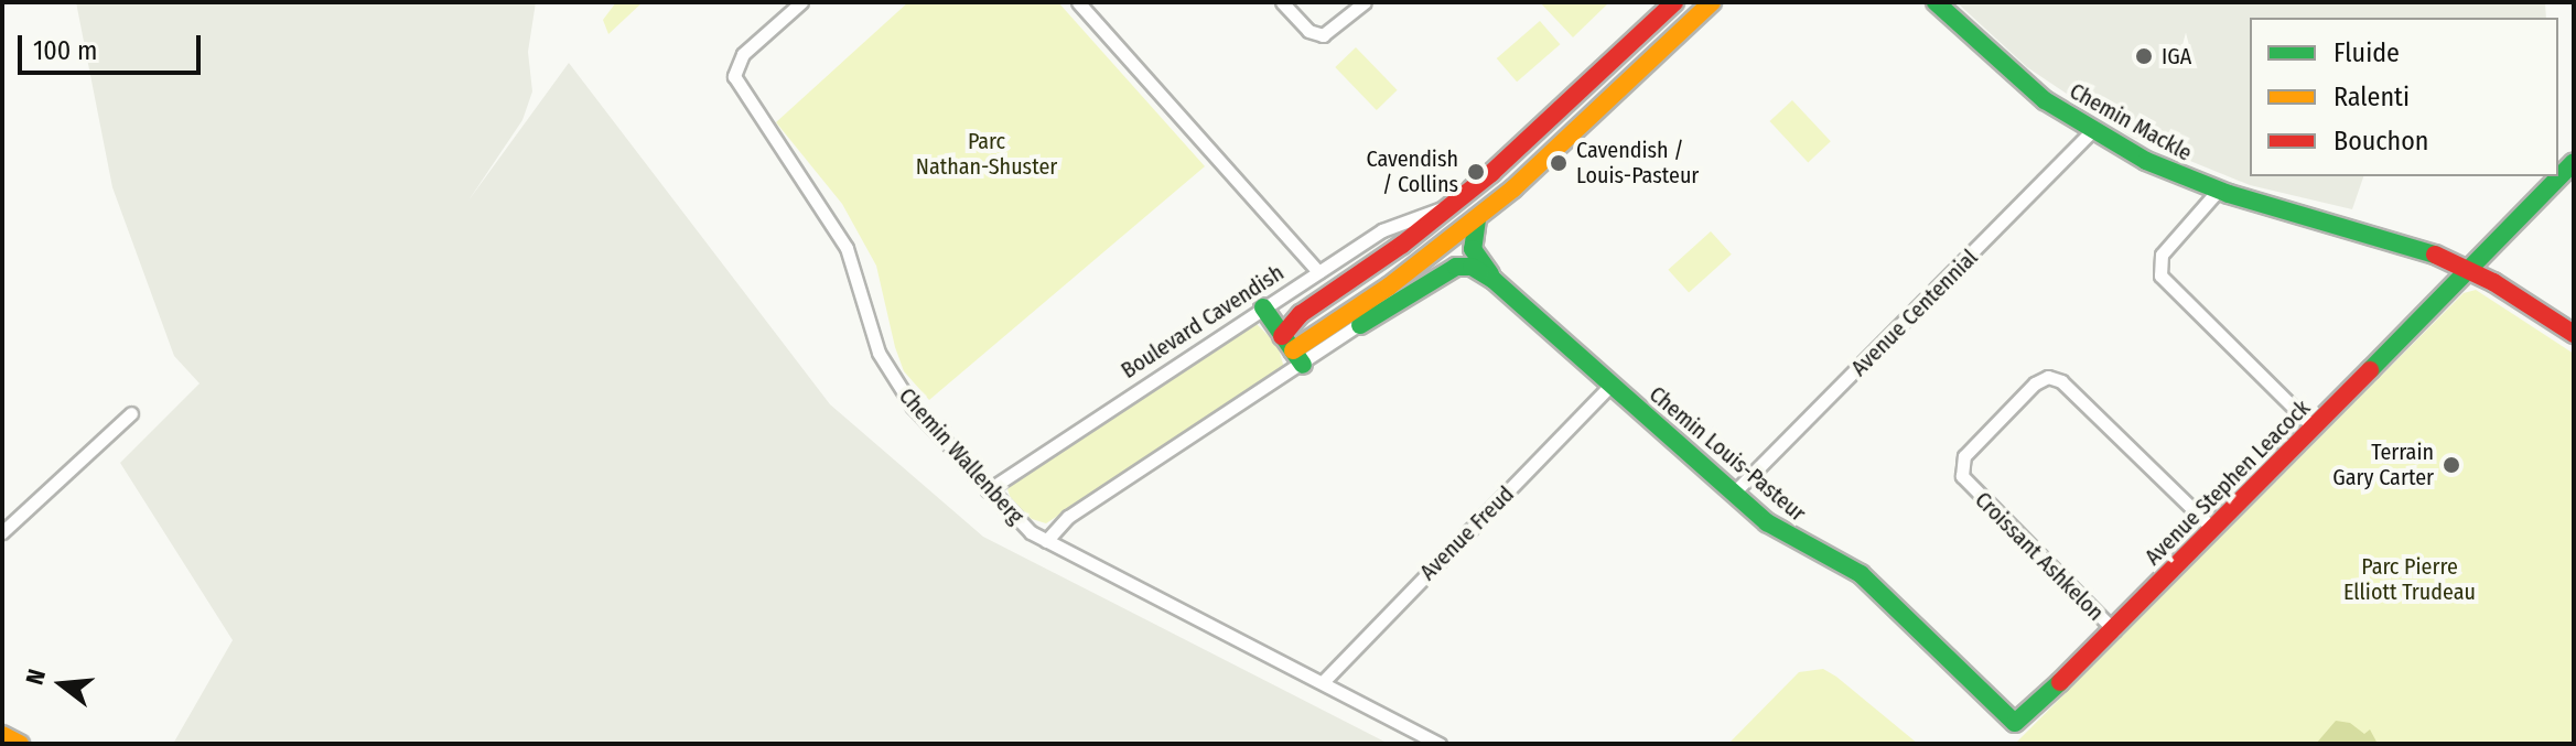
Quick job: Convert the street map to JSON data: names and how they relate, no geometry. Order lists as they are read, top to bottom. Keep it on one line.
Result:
{"streets":{"street":["Chemin Mackle","Avenue Centennial","Boulevard Cavendish","Chemin Louis-Pasteur","Chemin Wallenberg","Avenue Stephen Leacock","Avenue Freud","Croissant Ashkelon"]},"crossings":[["Chemin Mackle","Avenue Centennial"],["Chemin Mackle","Avenue Stephen Leacock"],["Avenue Centennial","Chemin Louis-Pasteur"],["Boulevard Cavendish","Chemin Wallenberg"],["Chemin Louis-Pasteur","Avenue Stephen Leacock"],["Chemin Louis-Pasteur","Avenue Freud"],["Chemin Wallenberg","Avenue Freud"],["Avenue Stephen Leacock","Croissant Ashkelon"]],"parks":["Parc Nathan-Shuster","Parc Pierre Elliott Trudeau"],"places":["IGA","Cavendish / Louis-Pasteur","Cavendish / Collins","Terrain Gary Carter"],"legend":["Fluide","Ralenti","Bouchon"],"scale_bar":"100 m","north":"left"}
